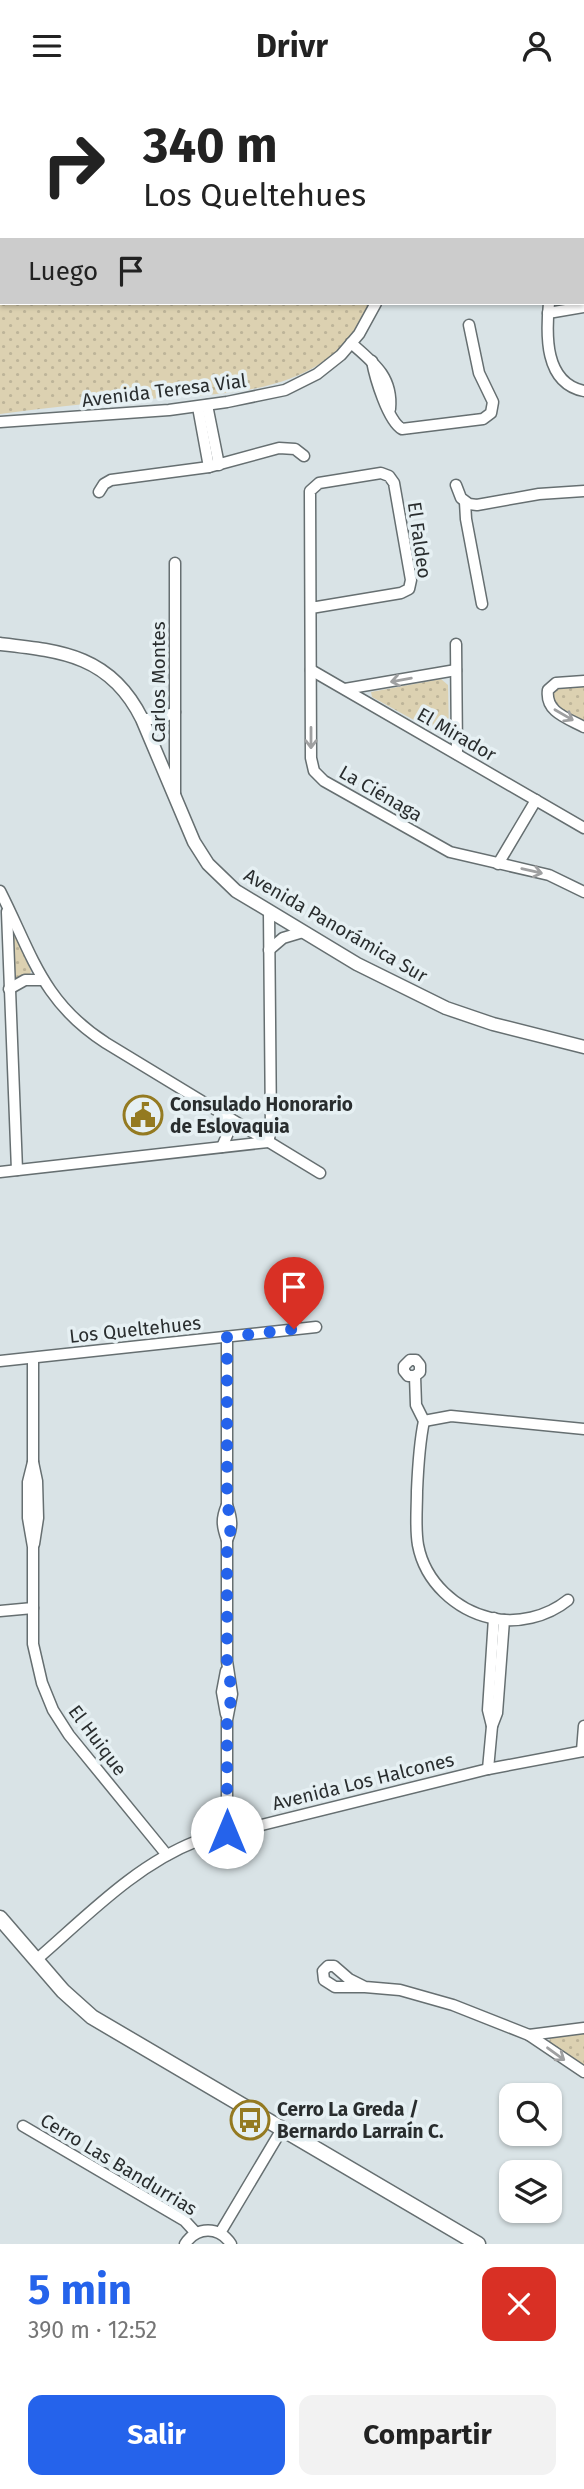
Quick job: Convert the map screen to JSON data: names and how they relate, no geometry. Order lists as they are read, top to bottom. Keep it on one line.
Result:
{"streets":{"street":["Avenida Teresa Vial","El Faldeo","Carlos Montes","El Mirador","La Ciénaga","Avenida Panorámica Sur","Los Queltehues","El Huique","Avenida Los Halcones","Cerro Las Bandurrias"]},"crossings":[["El Faldeo","La Ciénaga"],["Carlos Montes","Avenida Panorámica Sur"],["El Mirador","La Ciénaga"],["Los Queltehues","El Huique"],["El Huique","Avenida Los Halcones"]],"one_way":["La Ciénaga"],"places":{"public building":["Consulado Honorario de Eslovaquia"],"bus stop":["Cerro La Greda / Bernardo Larraín C."]},"page":{"header":"Drivr","turn":["340 m","Los Queltehues"],"then":"Luego","heading":["5 min","390 m · 12:52"],"buttons":["Salir","Compartir"]}}
